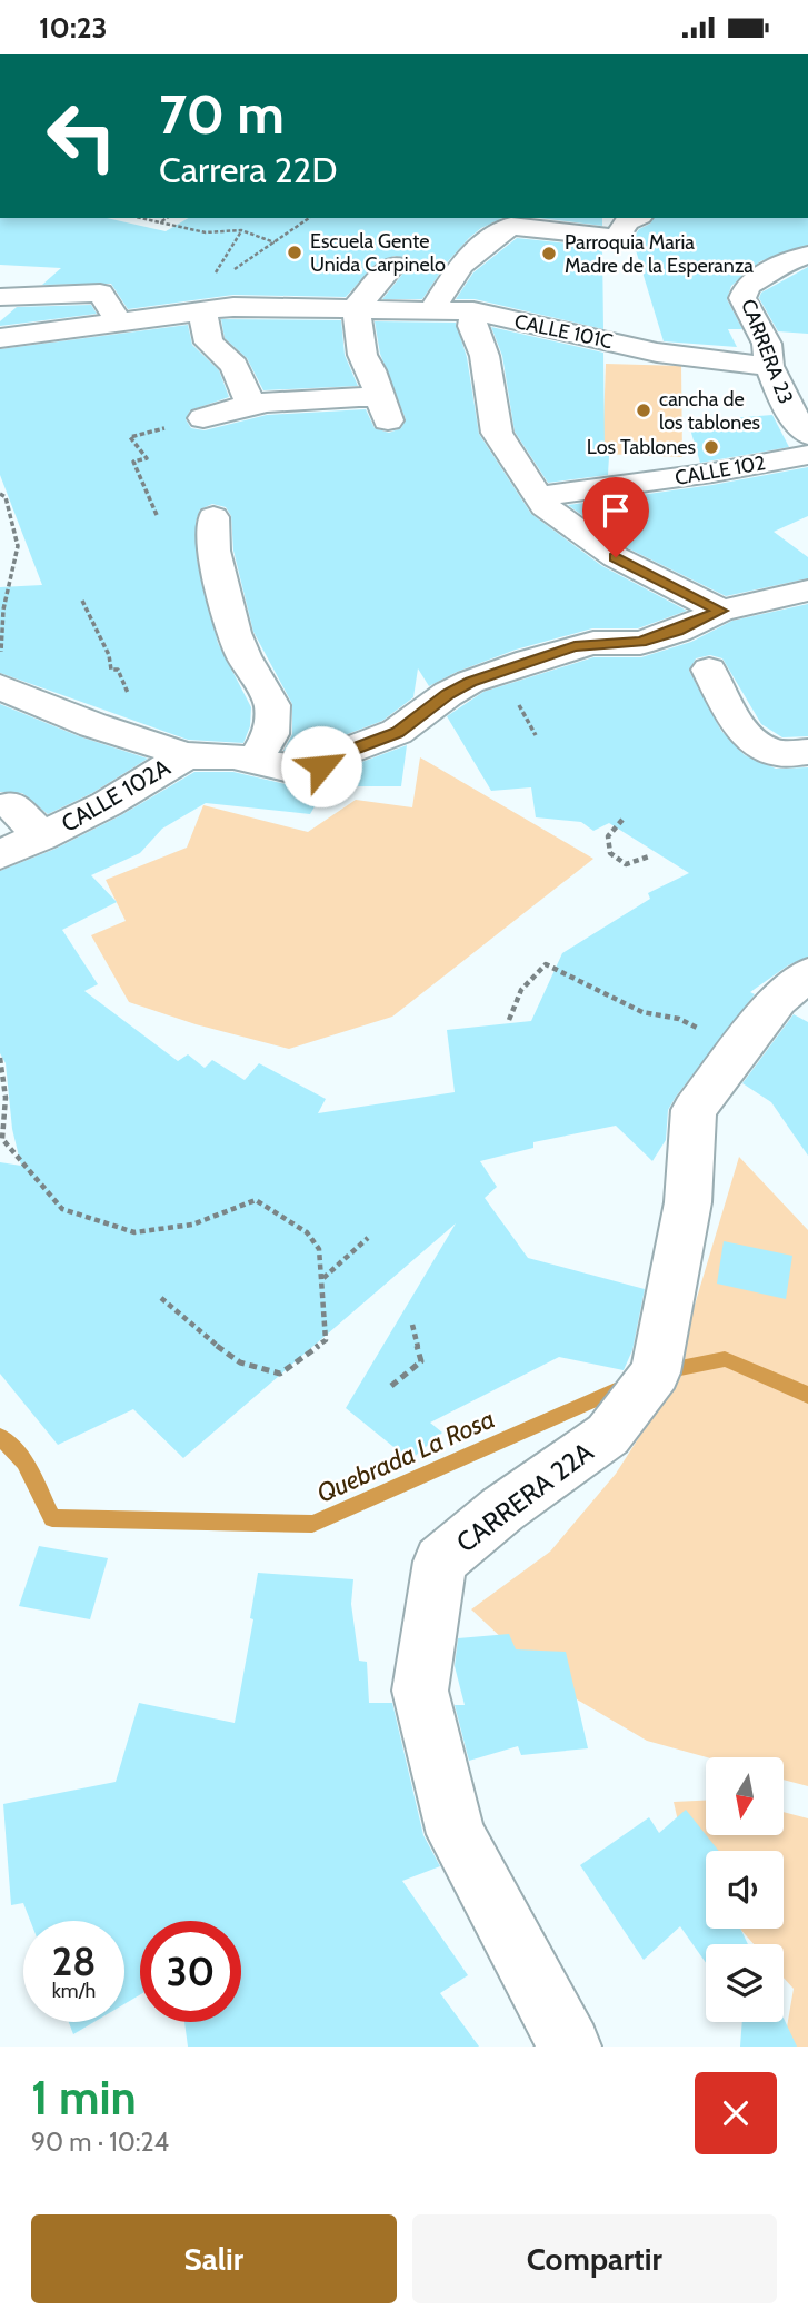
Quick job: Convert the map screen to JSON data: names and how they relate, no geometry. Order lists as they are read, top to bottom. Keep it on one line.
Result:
{"streets":{"street":["CALLE 101C","CARRERA 23","CALLE 102","CALLE 102A","CARRERA 22A"]},"crossings":[["CALLE 101C","CARRERA 23"]],"water":["Quebrada La Rosa"],"places":["Escuela Gente Unida Carpinelo","Parroquia Maria Madre de la Esperanza","cancha de los tablones","Los Tablones"],"north":"bottom","page":{"status":"10:23","turn":["70 m","Carrera 22D"],"speed":"28 km/h","limit":"30","heading":["1 min","90 m · 10:24"],"buttons":["Salir","Compartir"]}}
